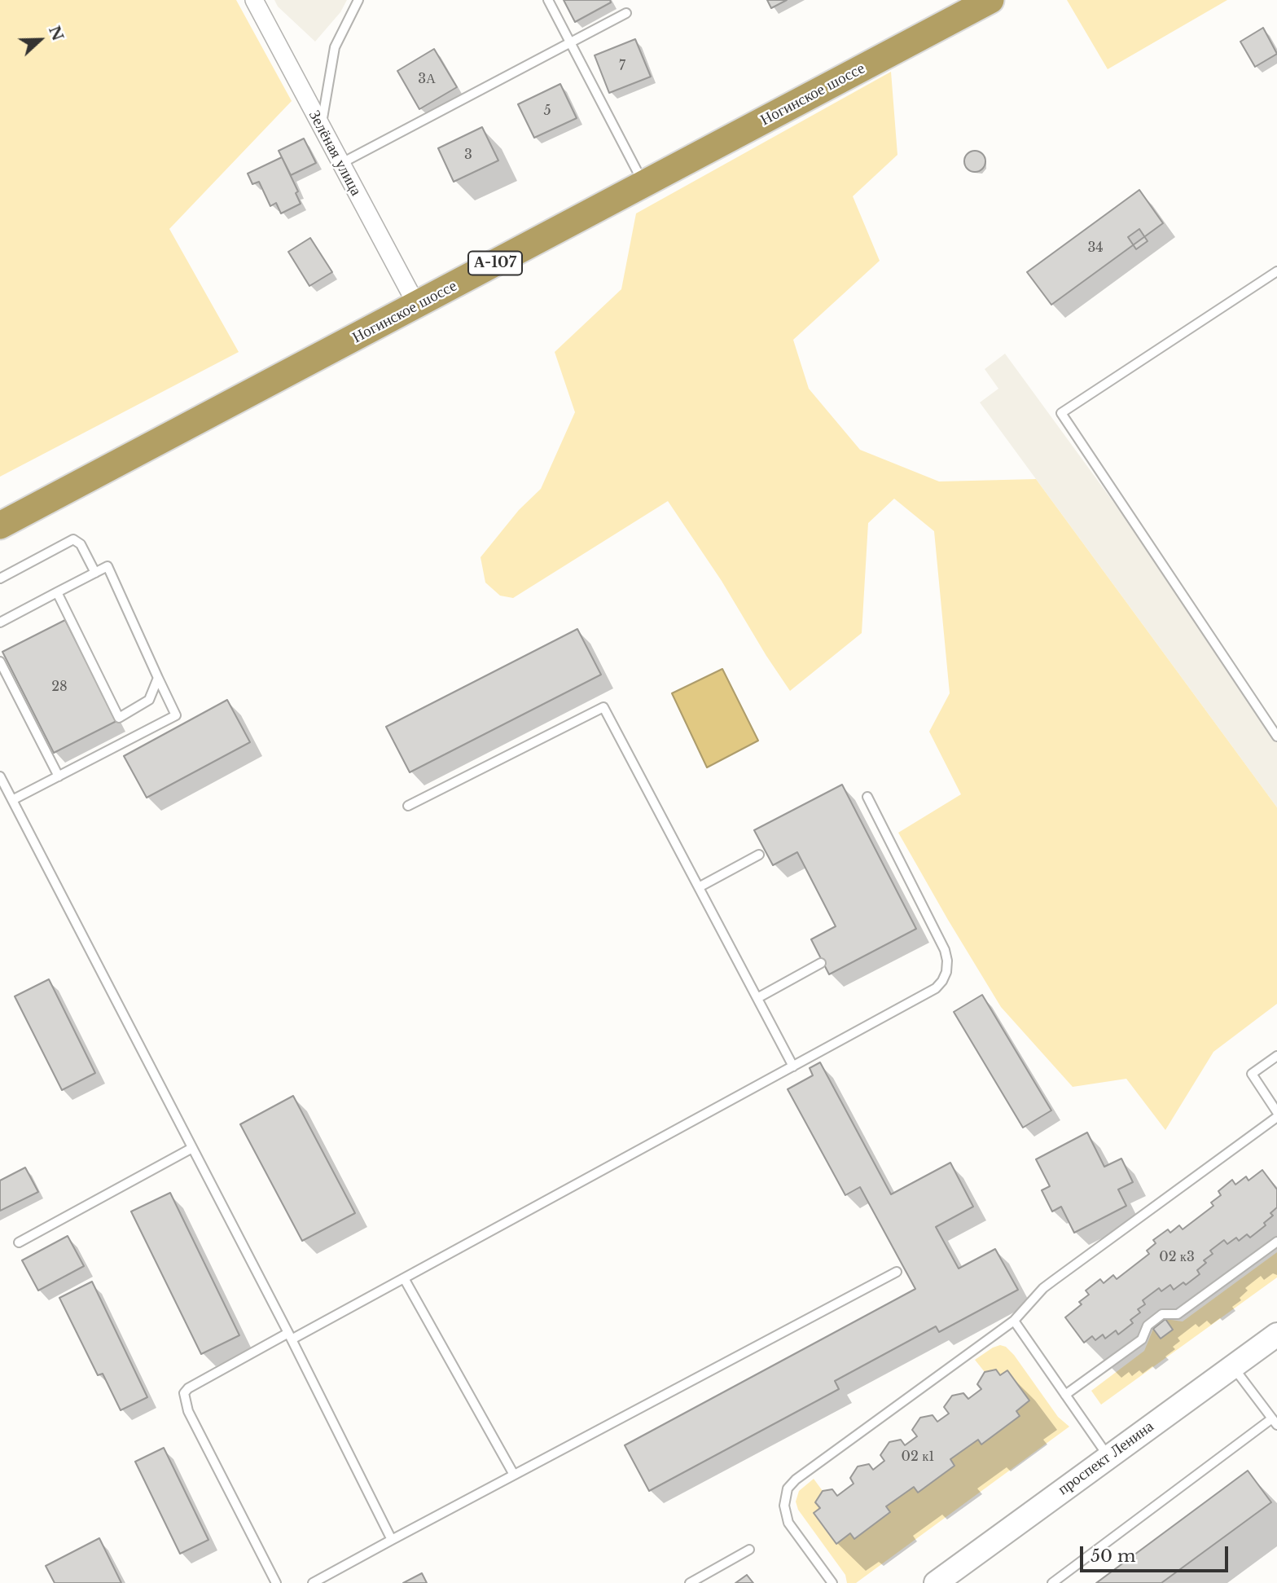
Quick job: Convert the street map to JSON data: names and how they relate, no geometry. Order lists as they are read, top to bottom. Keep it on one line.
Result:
{"streets":{"highway":["Ногинское шоссе","А-107"],"main road":["проспект Ленина"],"street":["Зелёная улица"]},"crossings":[["Ногинское шоссе","Зелёная улица"]],"house_numbers":["7","3А","5","3","34","28","02 к3","02 к1"],"scale_bar":"50 m","north":"right"}
